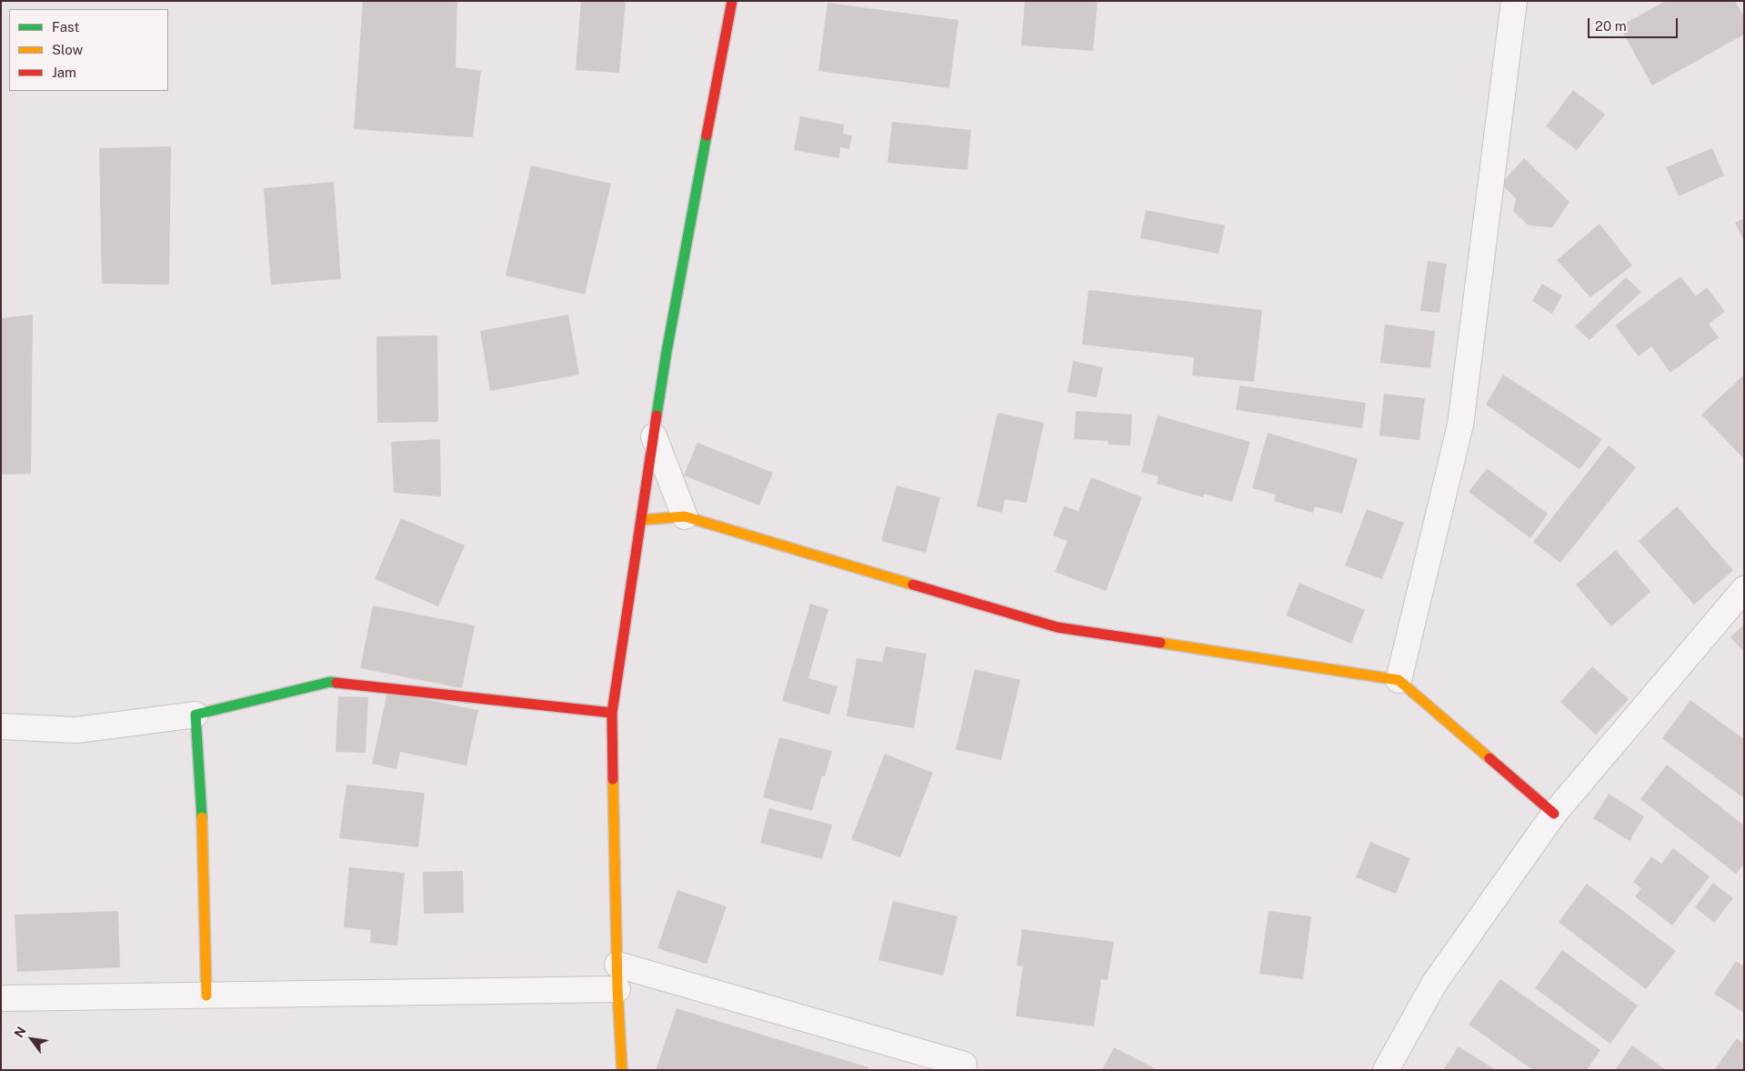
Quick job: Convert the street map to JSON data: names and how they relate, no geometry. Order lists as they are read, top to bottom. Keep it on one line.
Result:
{"legend":["Fast","Slow","Jam"],"scale_bar":"20 m","north":"top left"}
